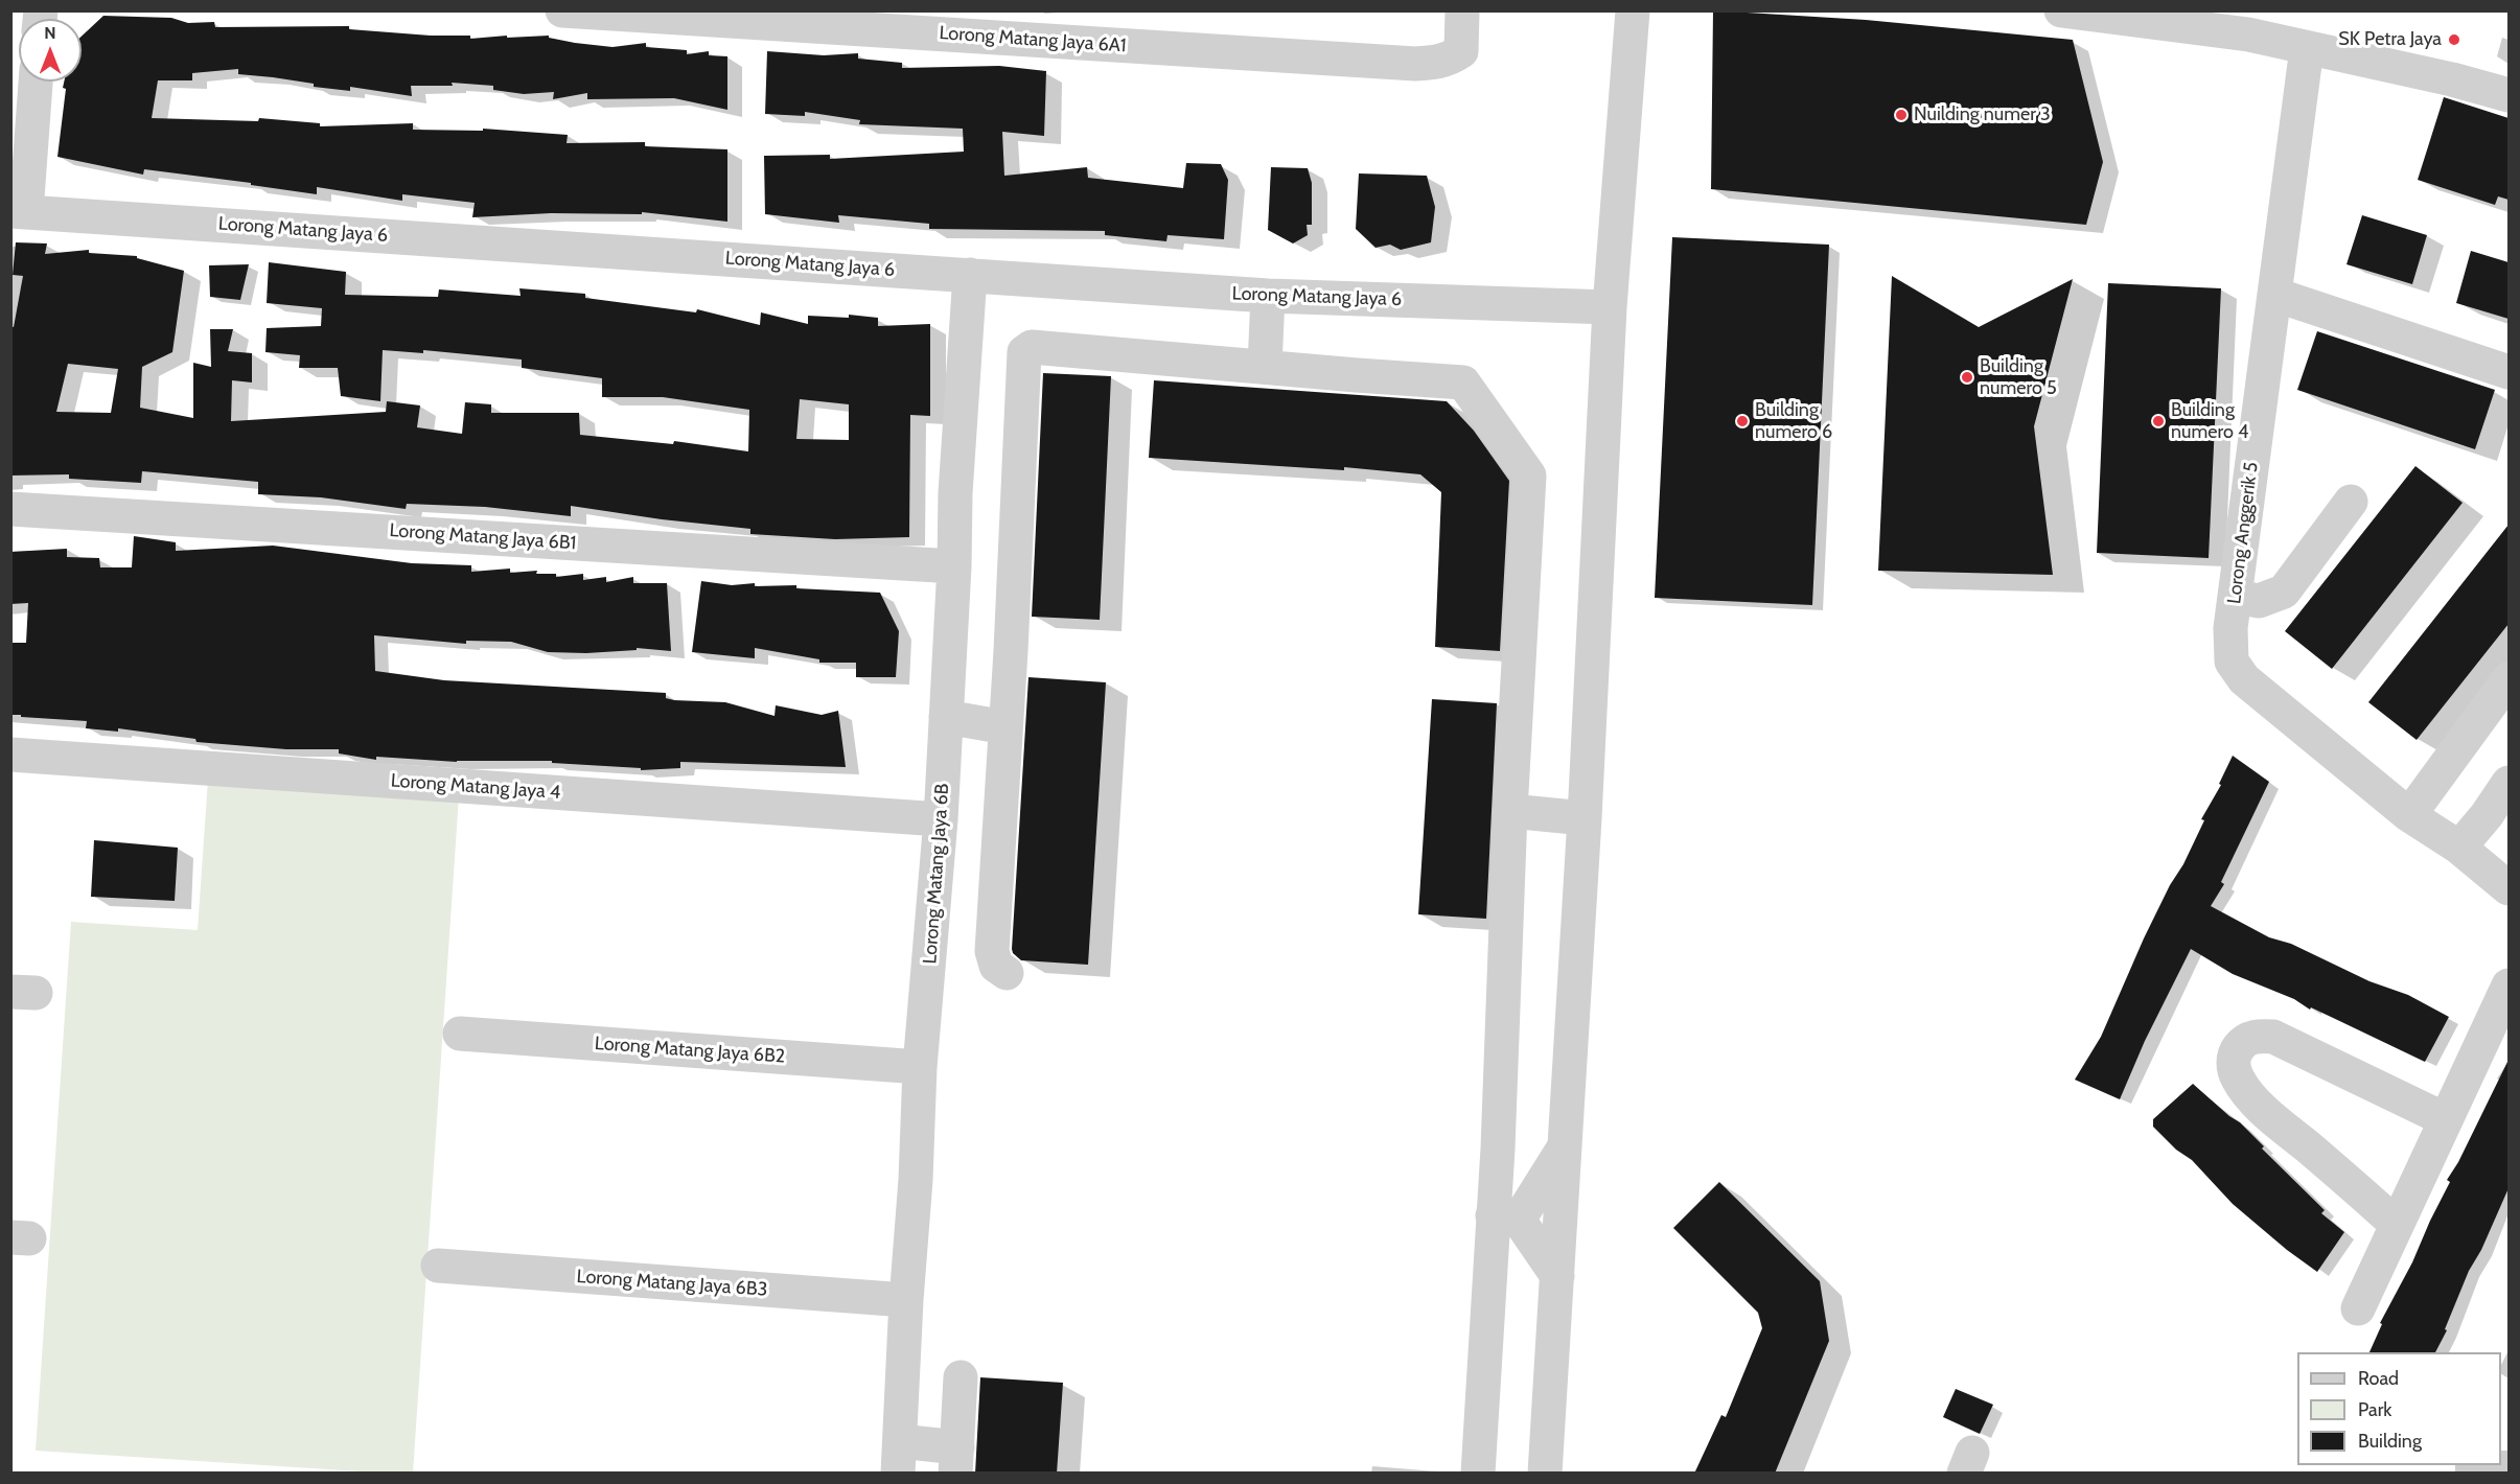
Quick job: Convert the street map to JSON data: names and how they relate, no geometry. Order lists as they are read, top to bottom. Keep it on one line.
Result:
{"streets":{"street":["Lorong Matang Jaya 6A1","Lorong Matang Jaya 6","Lorong Anggerik 5","Lorong Matang Jaya 6B1","Lorong Matang Jaya 4","Lorong Matang Jaya 6B","Lorong Matang Jaya 6B2","Lorong Matang Jaya 6B3"]},"crossings":[["Lorong Matang Jaya 6","Lorong Matang Jaya 6B"],["Lorong Matang Jaya 6B1","Lorong Matang Jaya 6B"],["Lorong Matang Jaya 4","Lorong Matang Jaya 6B"],["Lorong Matang Jaya 6B","Lorong Matang Jaya 6B2"],["Lorong Matang Jaya 6B","Lorong Matang Jaya 6B3"]],"places":["SK Petra Jaya","Nuilding numer 3","Building numero 5","Building numero 6","Building numero 4"],"legend":["Road","Park","Building"],"north":"top"}
